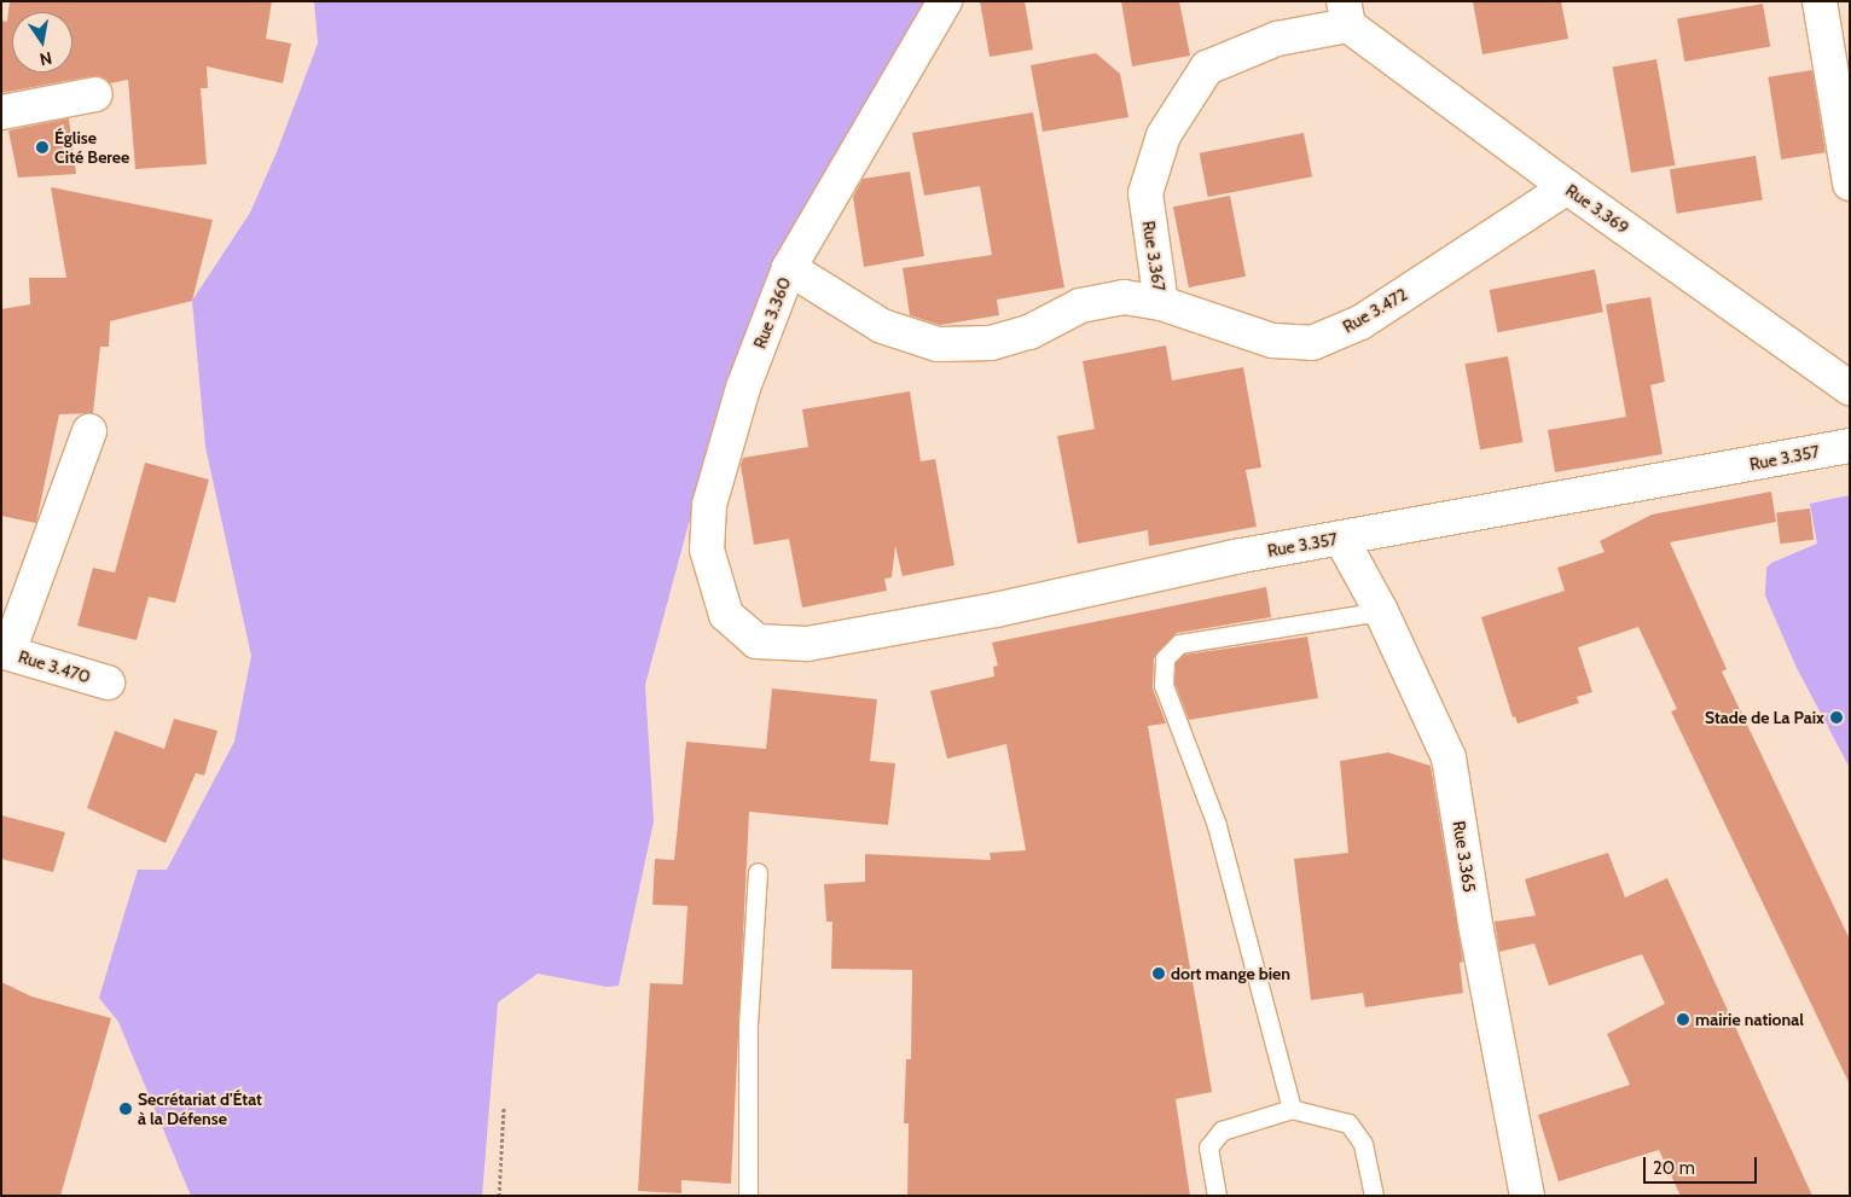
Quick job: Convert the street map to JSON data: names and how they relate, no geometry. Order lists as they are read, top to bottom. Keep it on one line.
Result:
{"streets":{"street":["Rue 3.369","Rue 3.367","Rue 3.472","Rue 3.360","Rue 3.357","Rue 3.470","Rue 3.365"]},"crossings":[["Rue 3.369","Rue 3.367"],["Rue 3.369","Rue 3.472"],["Rue 3.367","Rue 3.472"],["Rue 3.367","Rue 3.360"],["Rue 3.360","Rue 3.357"],["Rue 3.357","Rue 3.365"]],"places":["Église Cité Beree","Stade de La Paix","dort mange bien","mairie national","Secrétariat d'État à la Défense"],"scale_bar":"20 m","north":"bottom"}
